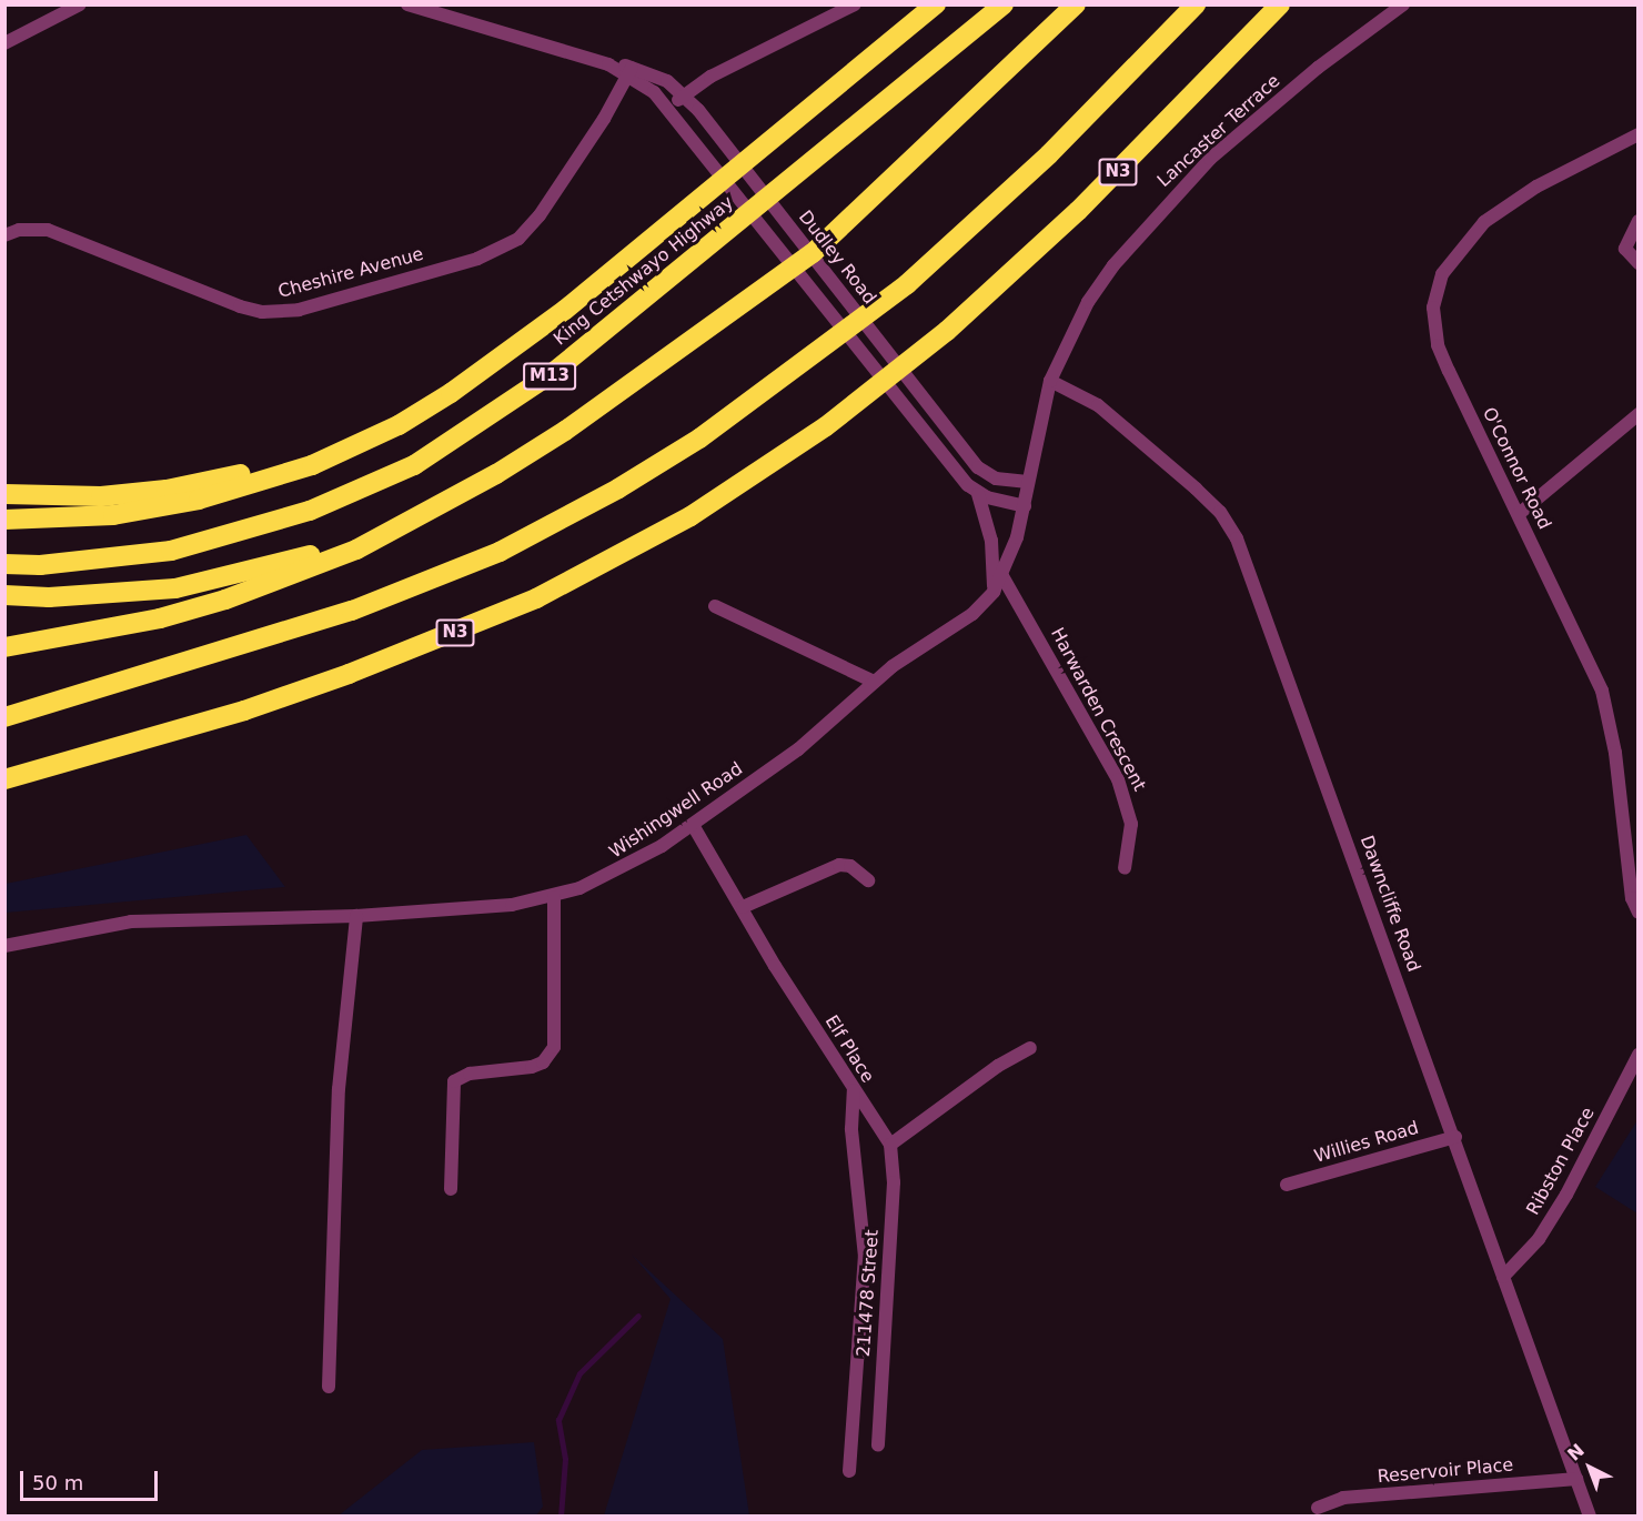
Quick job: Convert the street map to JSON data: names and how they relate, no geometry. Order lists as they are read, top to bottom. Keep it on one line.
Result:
{"streets":{"highway":["N3","King Cetshwayo Highway","M13"],"street":["Lancaster Terrace","Dudley Road","Cheshire Avenue","O'Connor Road","Harwarden Crescent","Wishingwell Road","Dawncliffe Road","Elf Place","Willies Road","Ribston Place","211478 Street","Reservoir Place"]},"crossings":[["Lancaster Terrace","Dawncliffe Road"],["Dudley Road","Cheshire Avenue"],["Dudley Road","Wishingwell Road"],["Harwarden Crescent","Wishingwell Road"],["Wishingwell Road","Elf Place"],["Dawncliffe Road","Willies Road"],["Dawncliffe Road","Ribston Place"],["Dawncliffe Road","Reservoir Place"],["Elf Place","211478 Street"]],"scale_bar":"50 m","north":"top left"}
